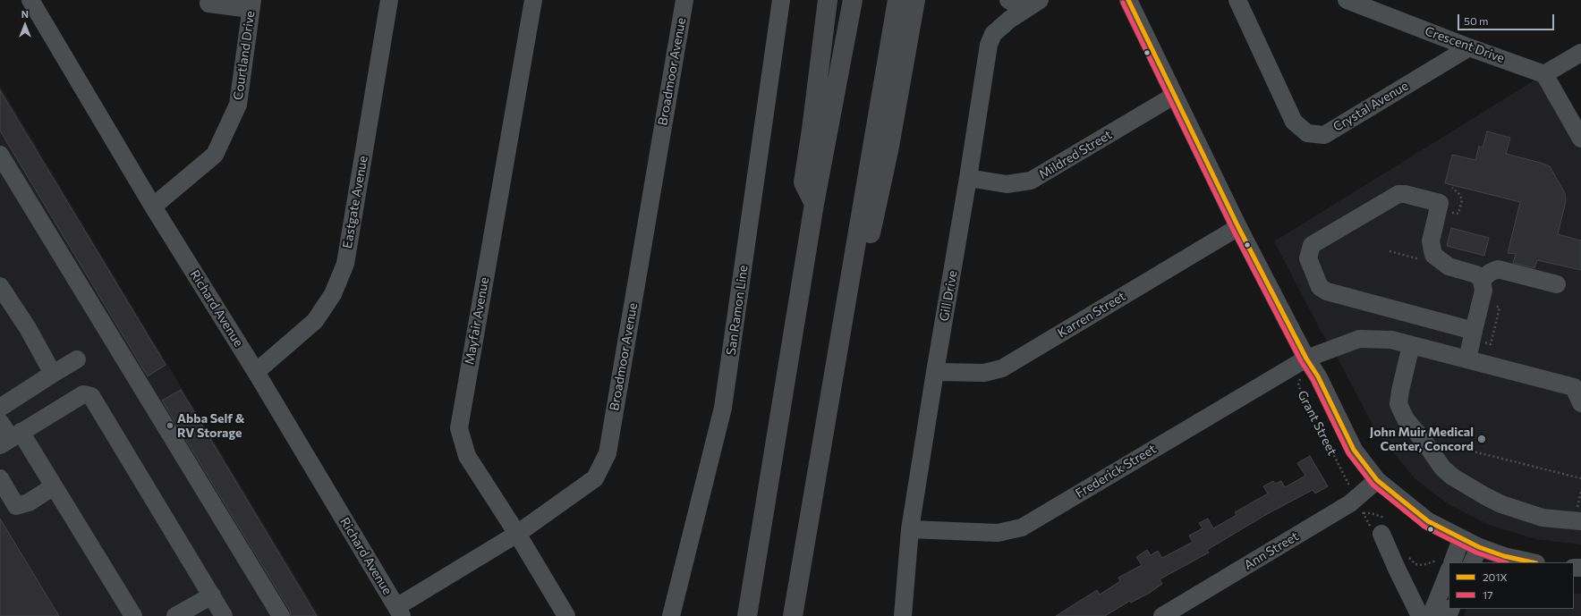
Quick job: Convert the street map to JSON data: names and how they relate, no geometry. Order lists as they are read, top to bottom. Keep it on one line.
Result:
{"streets":{"street":["Crescent Drive","Courtland Drive","Broadmoor Avenue","Crystal Avenue","Mildred Street","Eastgate Avenue","Gill Drive","Richard Avenue","San Ramon Line","Karren Street","Mayfair Avenue","Grant Street","Frederick Street","Ann Street"]},"crossings":[["Crescent Drive","Crystal Avenue"],["Courtland Drive","Richard Avenue"],["Broadmoor Avenue","Richard Avenue"],["Broadmoor Avenue","Mayfair Avenue"],["Mildred Street","Gill Drive"],["Mildred Street","Grant Street"],["Eastgate Avenue","Richard Avenue"],["Gill Drive","Karren Street"],["Gill Drive","Frederick Street"],["Karren Street","Grant Street"],["Grant Street","Frederick Street"],["Grant Street","Ann Street"]],"places":["Abba Self & RV Storage","John Muir Medical Center, Concord"],"lines":["transit line 201X","transit line 17"],"legend":["201X","17"],"scale_bar":"50 m","north":"top"}
